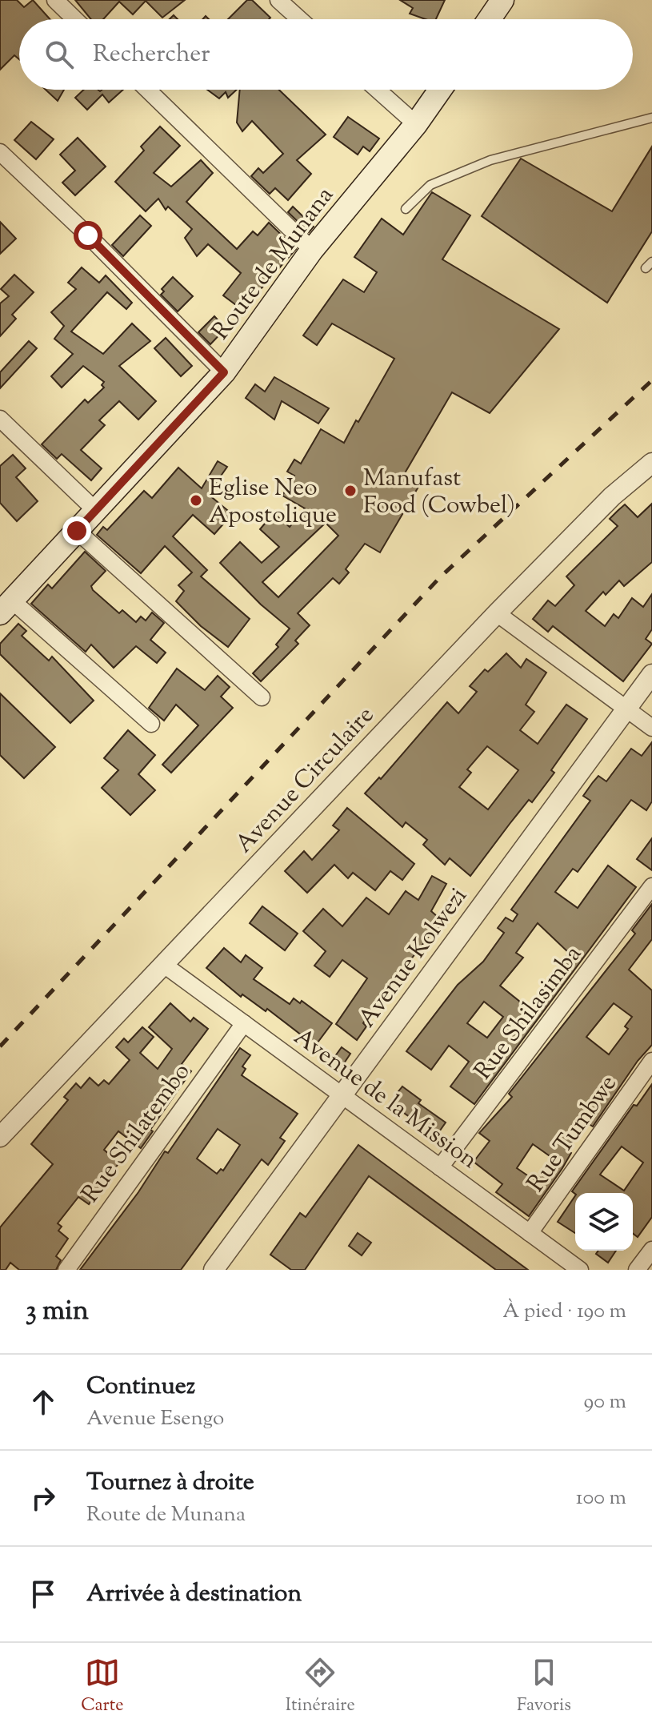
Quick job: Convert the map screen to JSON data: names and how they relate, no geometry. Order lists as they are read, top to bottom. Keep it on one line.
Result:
{"streets":{"main road":["Route de Munana"],"street":["Avenue Circulaire","Avenue Kolwezi","Rue Shilasimba","Avenue de la Mission","Rue Shilatembo","Rue Tumbwe"]},"crossings":[["Avenue Circulaire","Avenue de la Mission"],["Avenue Kolwezi","Avenue de la Mission"],["Rue Shilasimba","Avenue de la Mission"],["Avenue de la Mission","Rue Shilatembo"],["Avenue de la Mission","Rue Tumbwe"]],"places":["Manufast Food (Cowbel)","Eglise Neo Apostolique"],"page":{"search":"Rechercher","heading":["3 min","À pied · 190 m"],"list":[["Continuez","Avenue Esengo","90 m"],["Tournez à droite","Route de Munana","100 m"],"Arrivée à destination"],"nav":["Carte","Itinéraire","Favoris"]}}
